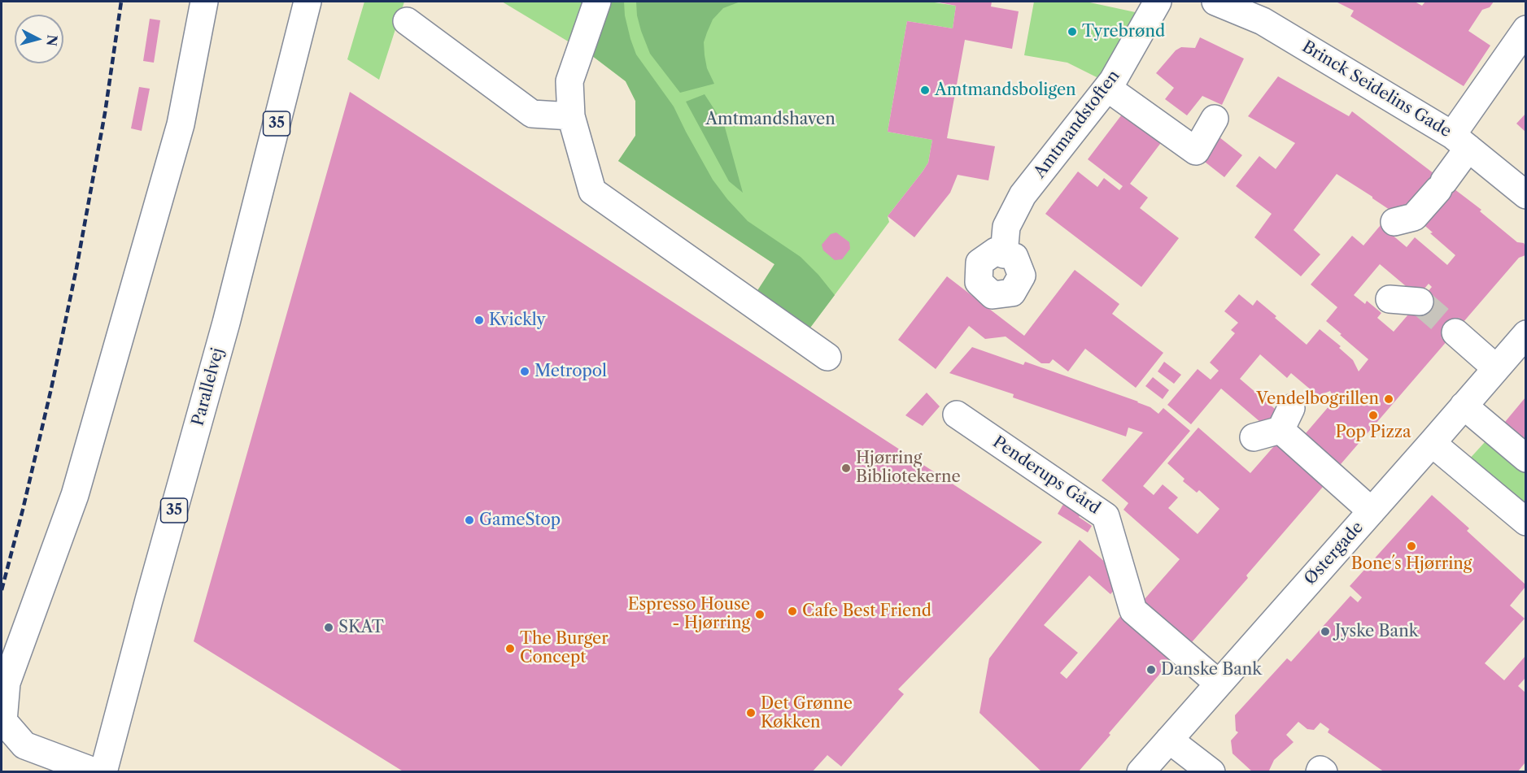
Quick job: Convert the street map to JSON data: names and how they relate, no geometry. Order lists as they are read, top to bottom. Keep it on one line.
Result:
{"streets":{"street":["Brinck Seidelins Gade","35","Amtmandstoften","Parallelvej","Penderups Gård","Østergade"]},"crossings":[["Penderups Gård","Østergade"]],"parks":["Amtmandshaven"],"places":["Tyrebrønd","Amtmandsboligen","Kvickly","Metropol","Vendelbogrillen","Pop Pizza","Hjørring Bibliotekerne","GameStop","Bone´s Hjørring","Cafe Best Friend","Espresso House - Hjørring","SKAT","Jyske Bank","The Burger Concept","Danske Bank","Det Grønne Køkken"],"north":"right"}
